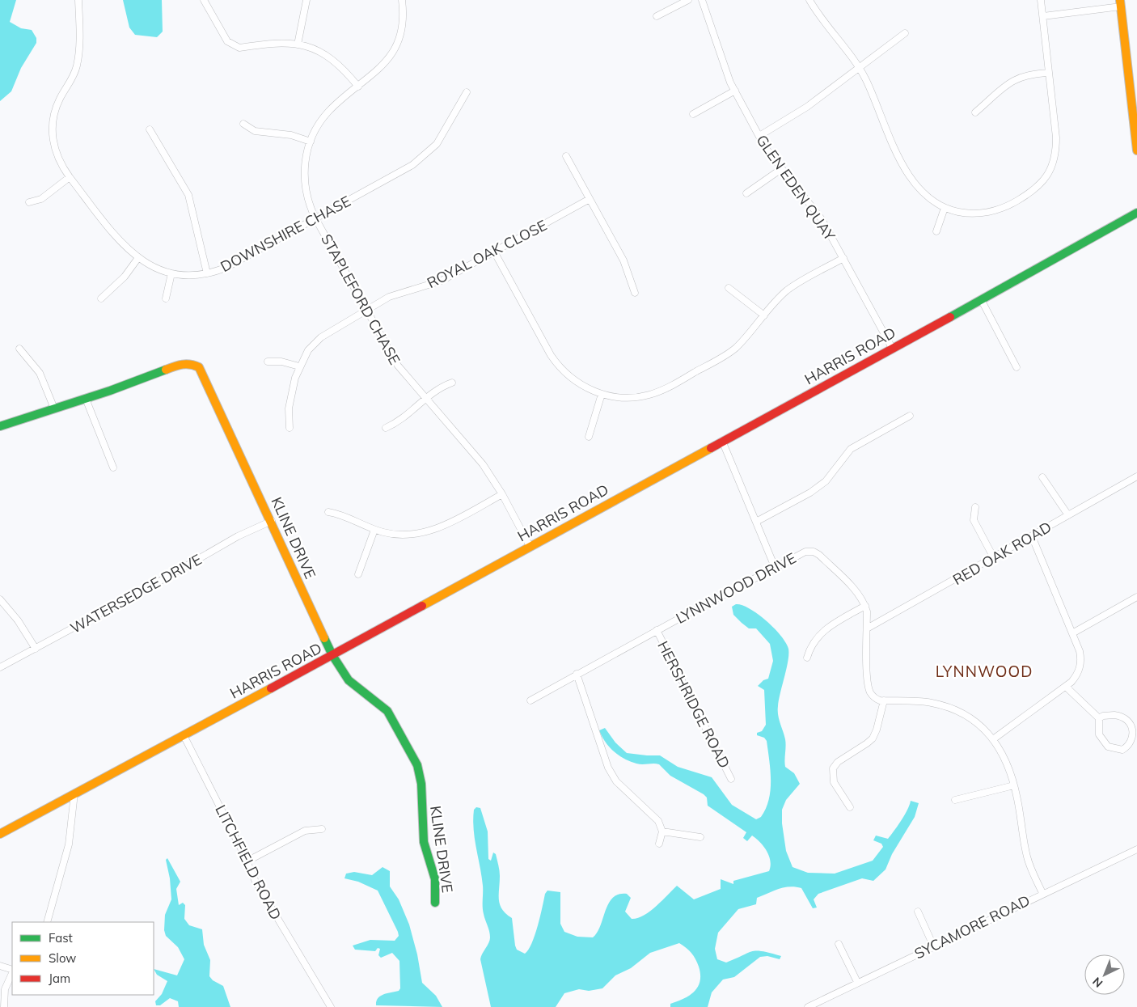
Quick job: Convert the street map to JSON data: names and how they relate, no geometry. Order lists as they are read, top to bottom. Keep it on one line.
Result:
{"streets":{"street":["GLEN EDEN QUAY","DOWNSHIRE CHASE","ROYAL OAK CLOSE","STAPLEFORD CHASE","HARRIS ROAD","KLINE DRIVE","RED OAK ROAD","LYNNWOOD DRIVE","WATERSEDGE DRIVE","HERSHRIDGE ROAD","LITCHFIELD ROAD","SYCAMORE ROAD"]},"crossings":[["GLEN EDEN QUAY","HARRIS ROAD"],["DOWNSHIRE CHASE","STAPLEFORD CHASE"],["ROYAL OAK CLOSE","STAPLEFORD CHASE"],["STAPLEFORD CHASE","HARRIS ROAD"],["HARRIS ROAD","KLINE DRIVE"],["HARRIS ROAD","LITCHFIELD ROAD"],["KLINE DRIVE","WATERSEDGE DRIVE"],["LYNNWOOD DRIVE","HERSHRIDGE ROAD"]],"districts":["LYNNWOOD"],"legend":["Fast","Slow","Jam"],"north":"bottom left"}
